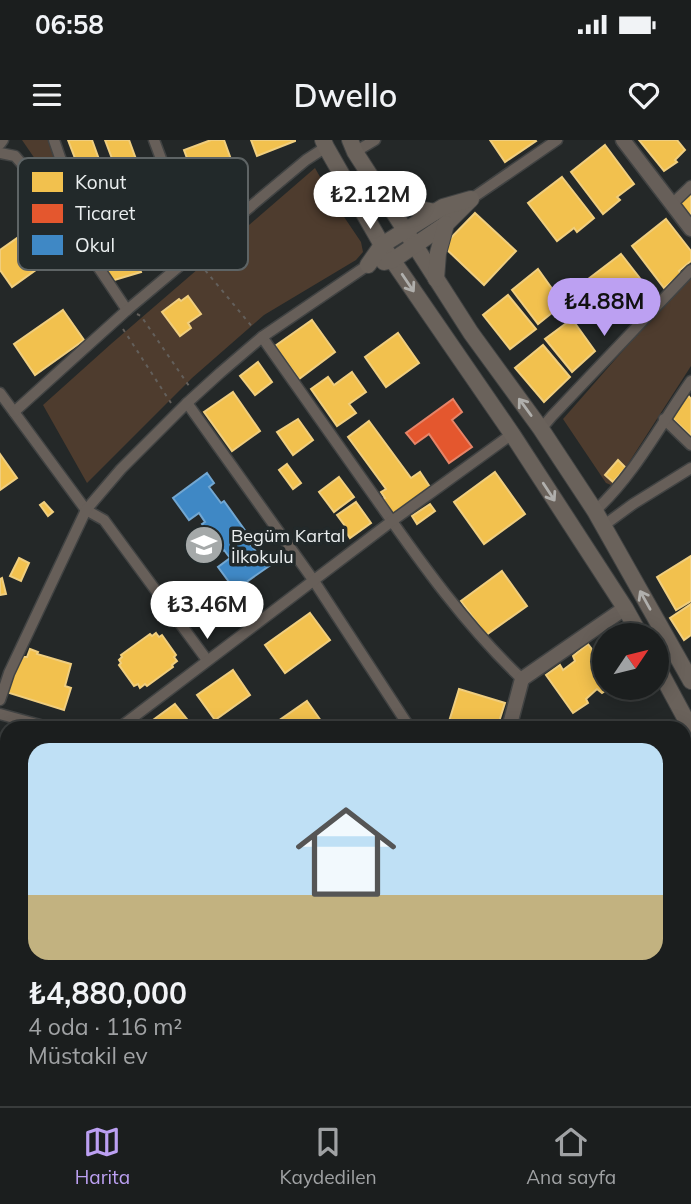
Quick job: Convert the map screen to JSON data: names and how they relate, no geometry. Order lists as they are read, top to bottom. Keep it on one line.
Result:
{"places":{"school or university":["Begüm Kartal İlkokulu"]},"legend":["Konut","Ticaret","Okul"],"north":"top right","page":{"status":"06:58","header":"Dwello","price":["₺2.12M","₺4.88M","₺3.46M"],"list":[{"name":"₺4,880,000","note":"4 oda · 116 m² · Müstakil ev"}],"tabs":["Harita","Kaydedilen","Ana sayfa"]}}
